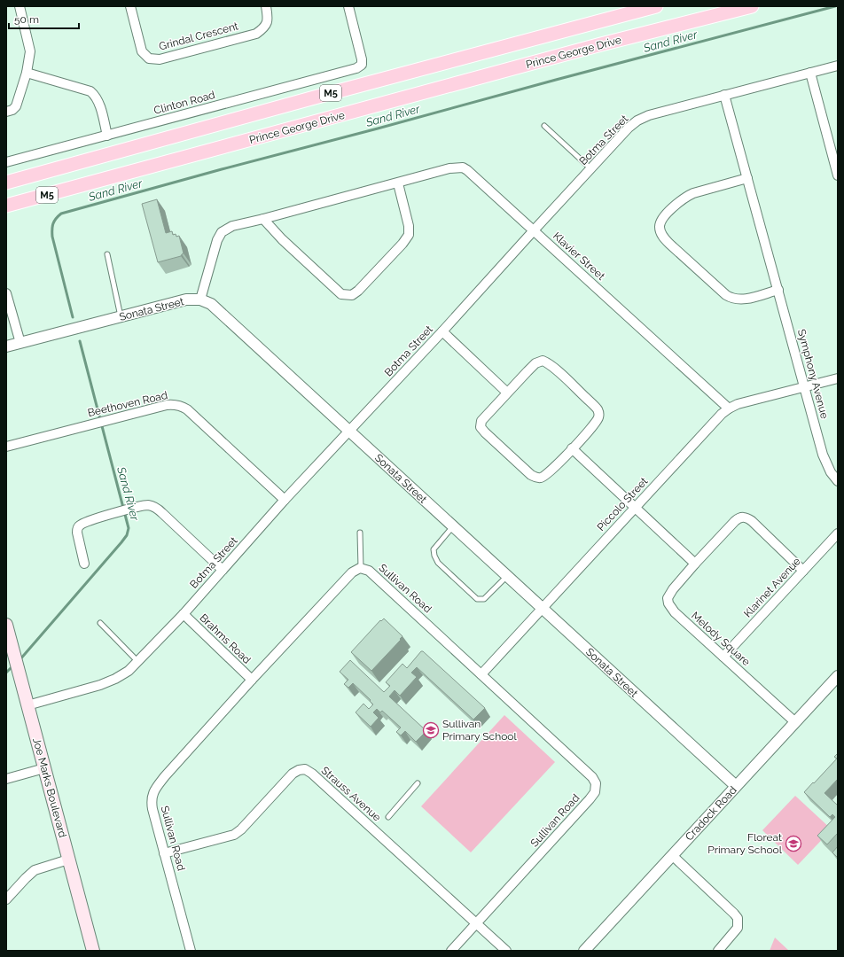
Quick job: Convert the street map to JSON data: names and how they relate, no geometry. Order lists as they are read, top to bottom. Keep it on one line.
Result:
{"streets":{"main road":["Prince George Drive","M5","Joe Marks Boulevard"],"street":["Grindal Crescent","Clinton Road","Botma Street","Klavier Street","Sonata Street","Symphony Avenue","Beethoven Road","Piccolo Street","Klarinet Avenue","Sullivan Road","Brahms Road","Melody Square","Strauss Avenue","Cradock Road"]},"crossings":[["Botma Street","Klavier Street"],["Botma Street","Sonata Street"],["Botma Street","Symphony Avenue"],["Botma Street","Beethoven Road"],["Botma Street","Brahms Road"],["Botma Street","Joe Marks Boulevard"],["Klavier Street","Sonata Street"],["Klavier Street","Piccolo Street"],["Sonata Street","Piccolo Street"],["Sonata Street","Cradock Road"],["Symphony Avenue","Piccolo Street"],["Piccolo Street","Sullivan Road"],["Klarinet Avenue","Melody Square"],["Sullivan Road","Brahms Road"],["Sullivan Road","Strauss Avenue"],["Melody Square","Cradock Road"]],"water":["Sand River"],"places":{"school or university":["Sullivan Primary School","Floreat Primary School"]},"scale_bar":"50 m"}
